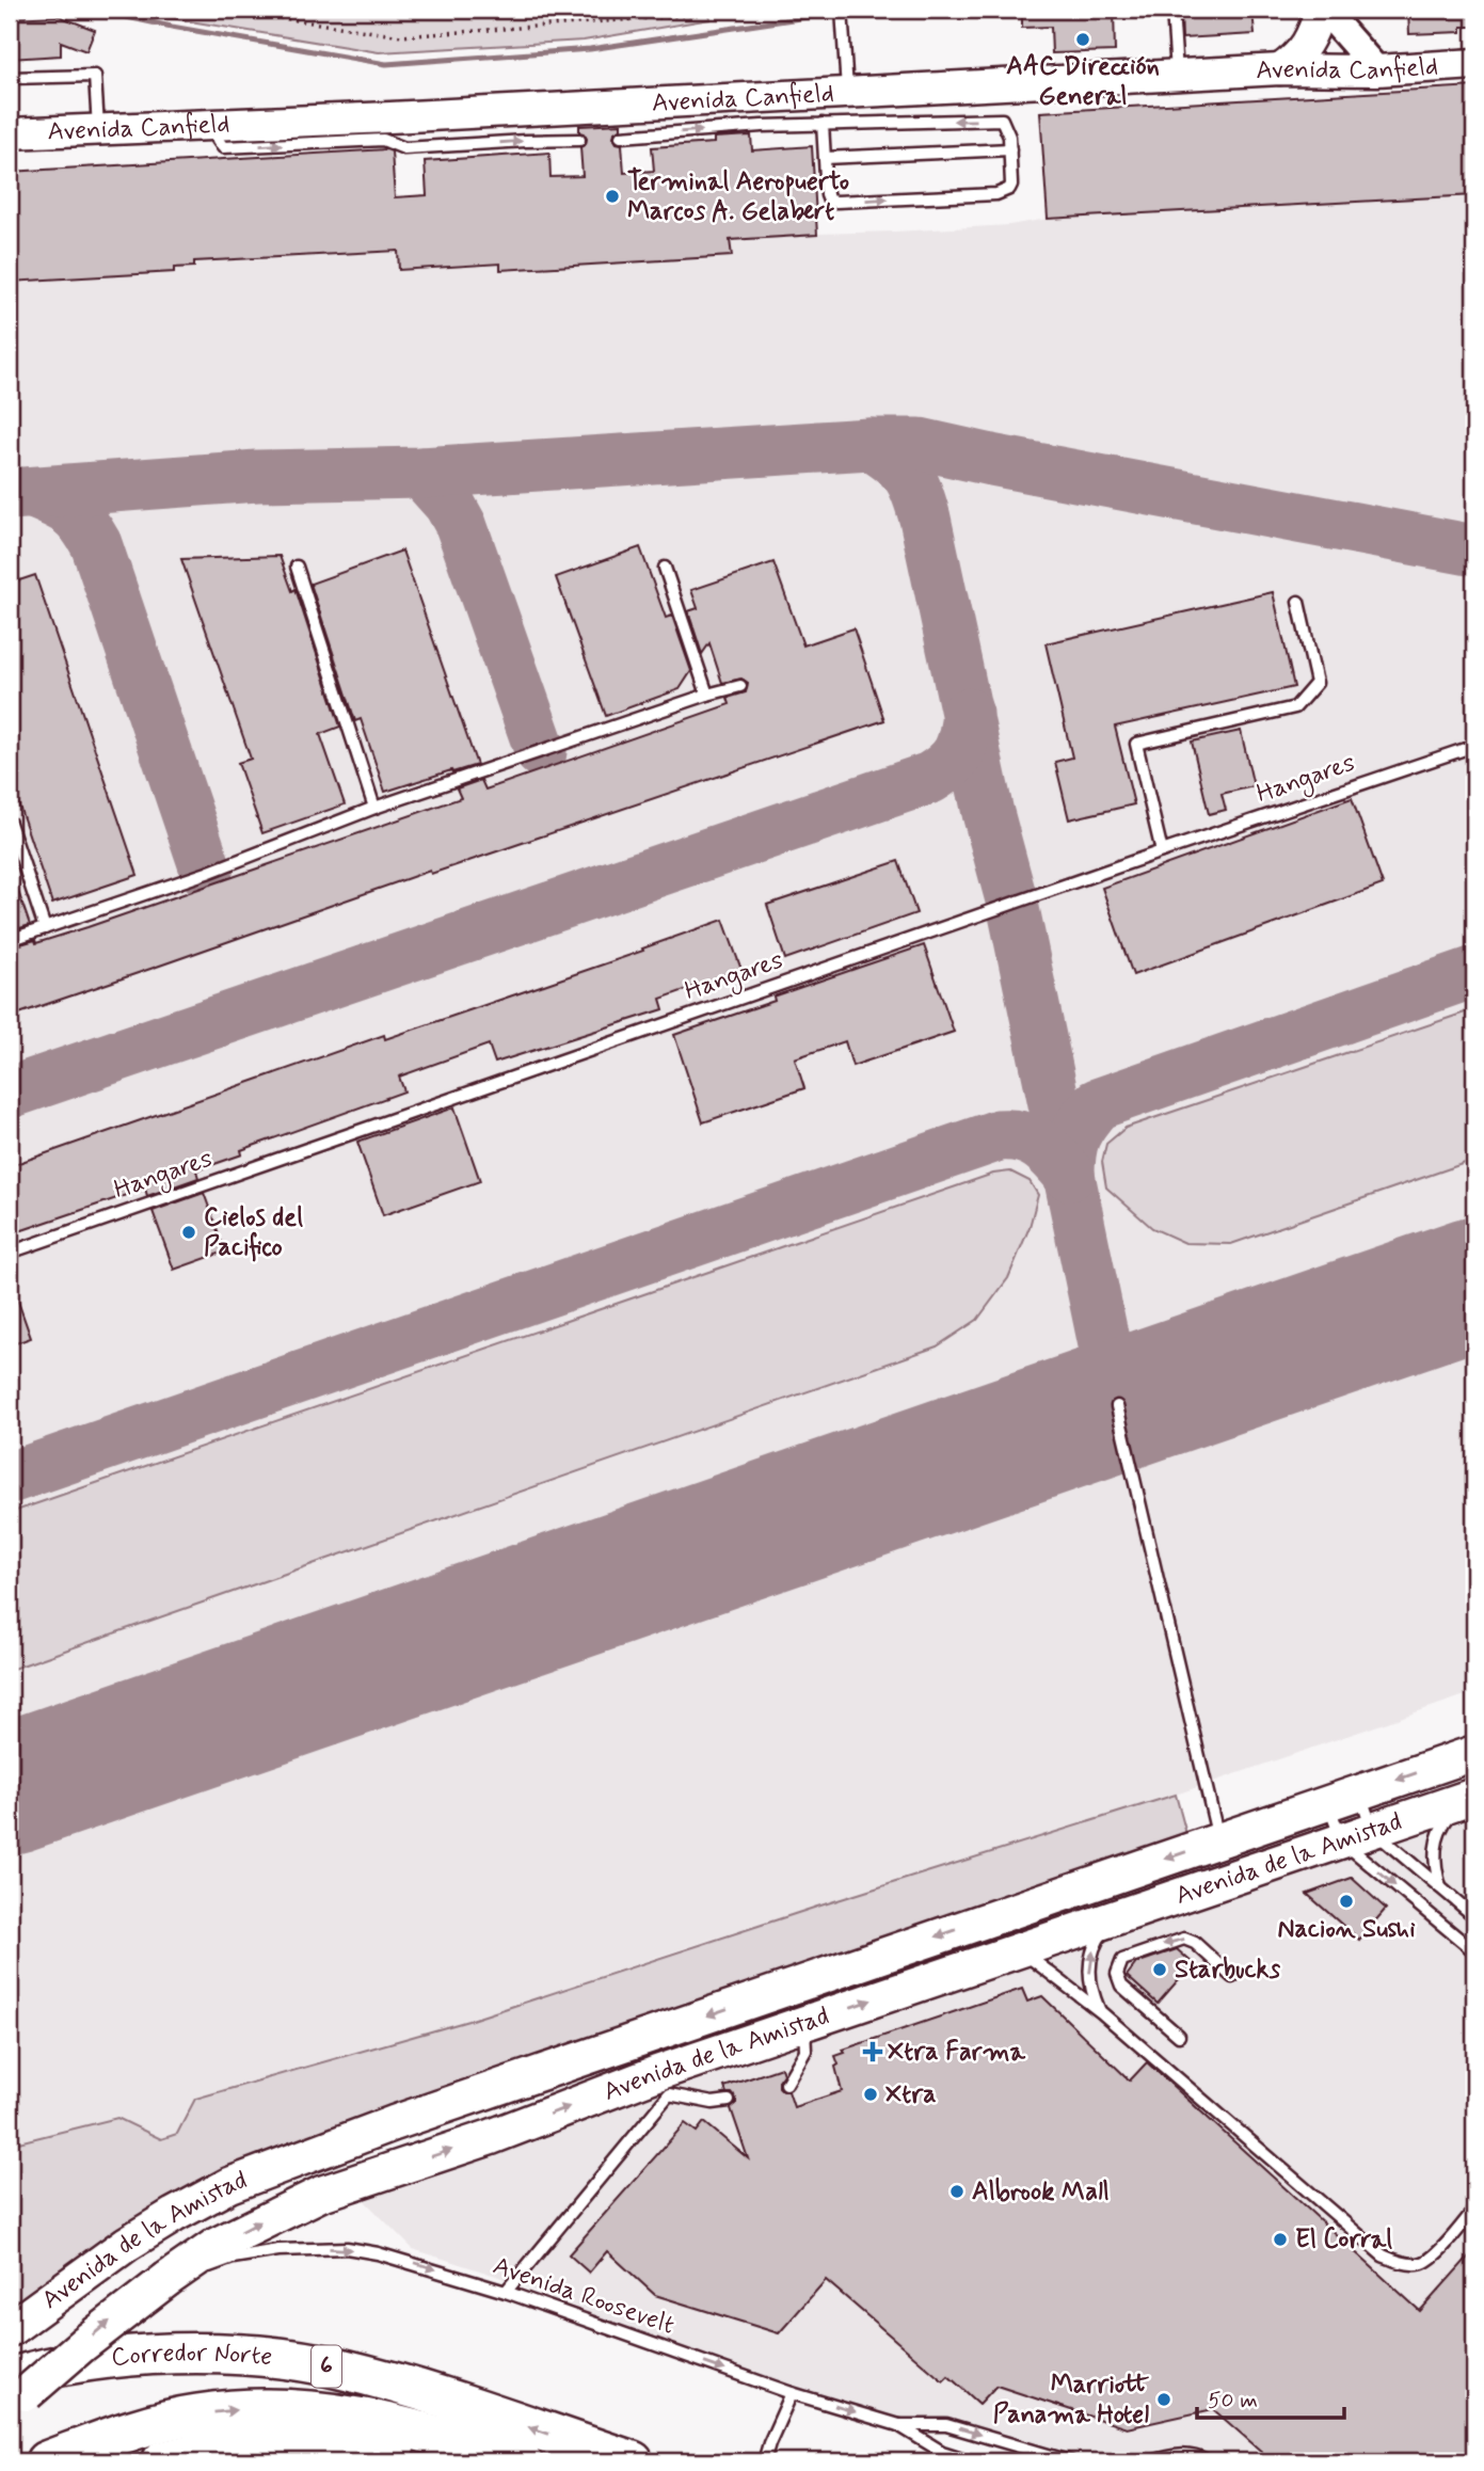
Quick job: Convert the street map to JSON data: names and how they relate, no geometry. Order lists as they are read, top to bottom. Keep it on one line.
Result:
{"streets":{"highway":["Corredor Norte","6"],"main road":["Avenida Canfield","Avenida de la Amistad"],"lane":["Hangares","Avenida Roosevelt"]},"crossings":[["Avenida de la Amistad","Avenida Roosevelt"]],"one_way":["Avenida Roosevelt"],"places":{"other":["AAC Dirección General","Terminal Aeropuerto Marcos A. Gelabert","Cielos del Pacifico","Nacion Sushi","Starbucks","Xtra","Albrook Mall","El Corral","Marriott Panama Hotel"],"health":["Xtra Farma"]},"scale_bar":"50 m"}
